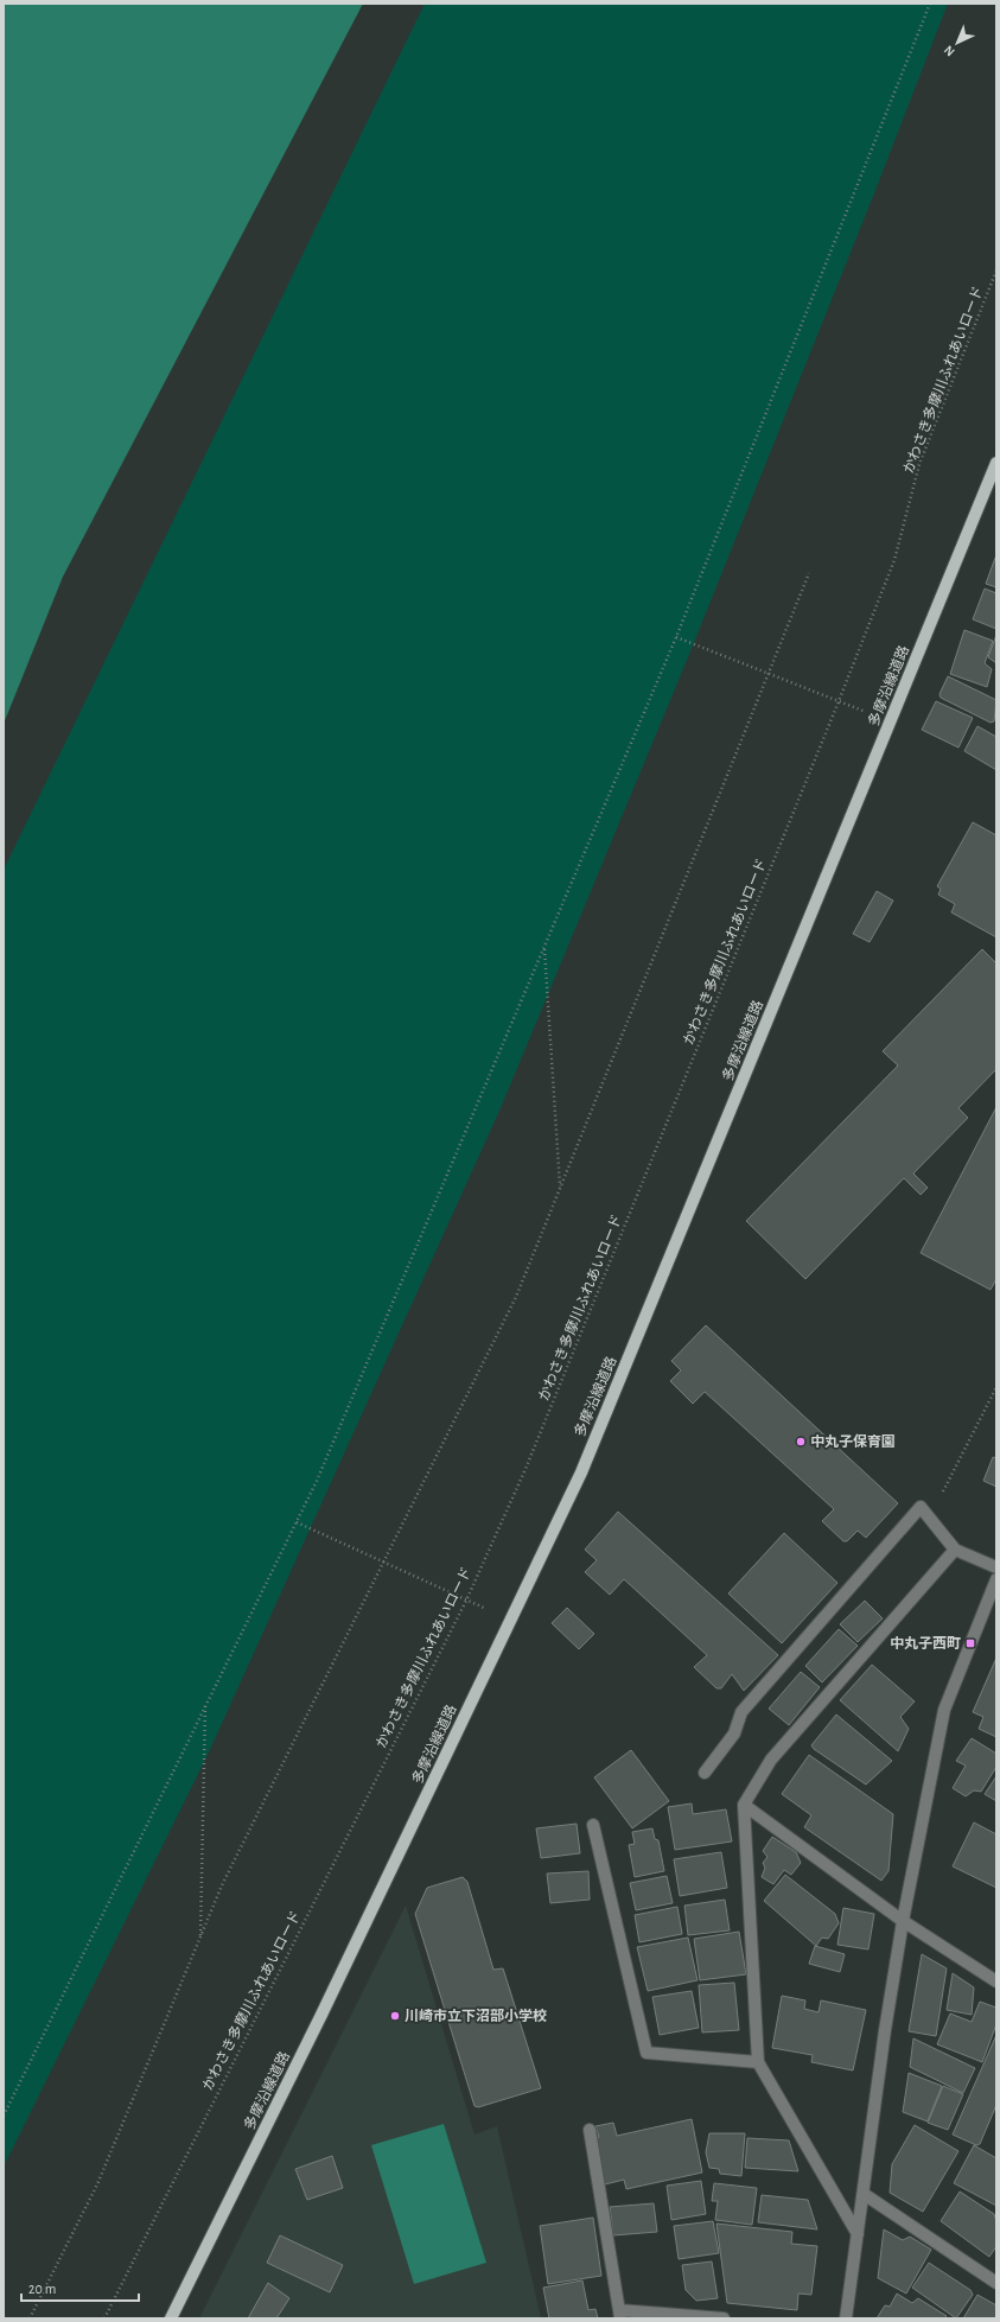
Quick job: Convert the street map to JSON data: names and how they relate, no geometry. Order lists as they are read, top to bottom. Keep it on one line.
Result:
{"streets":{"main road":["多摩沿線道路"],"path":["かわさき多摩川ふれあいロード"]},"places":{"other":["中丸子保育園","川崎市立下沼部小学校"],"transit":["中丸子西町"]},"scale_bar":"20 m","north":"bottom left"}
